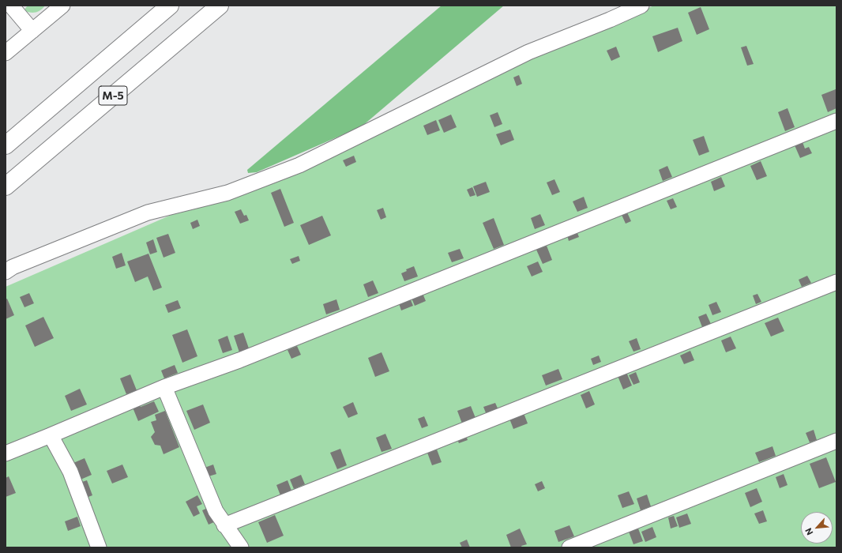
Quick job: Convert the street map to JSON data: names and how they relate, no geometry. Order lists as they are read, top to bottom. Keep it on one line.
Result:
{"streets":{"highway":["М-5"]},"north":"bottom left"}
